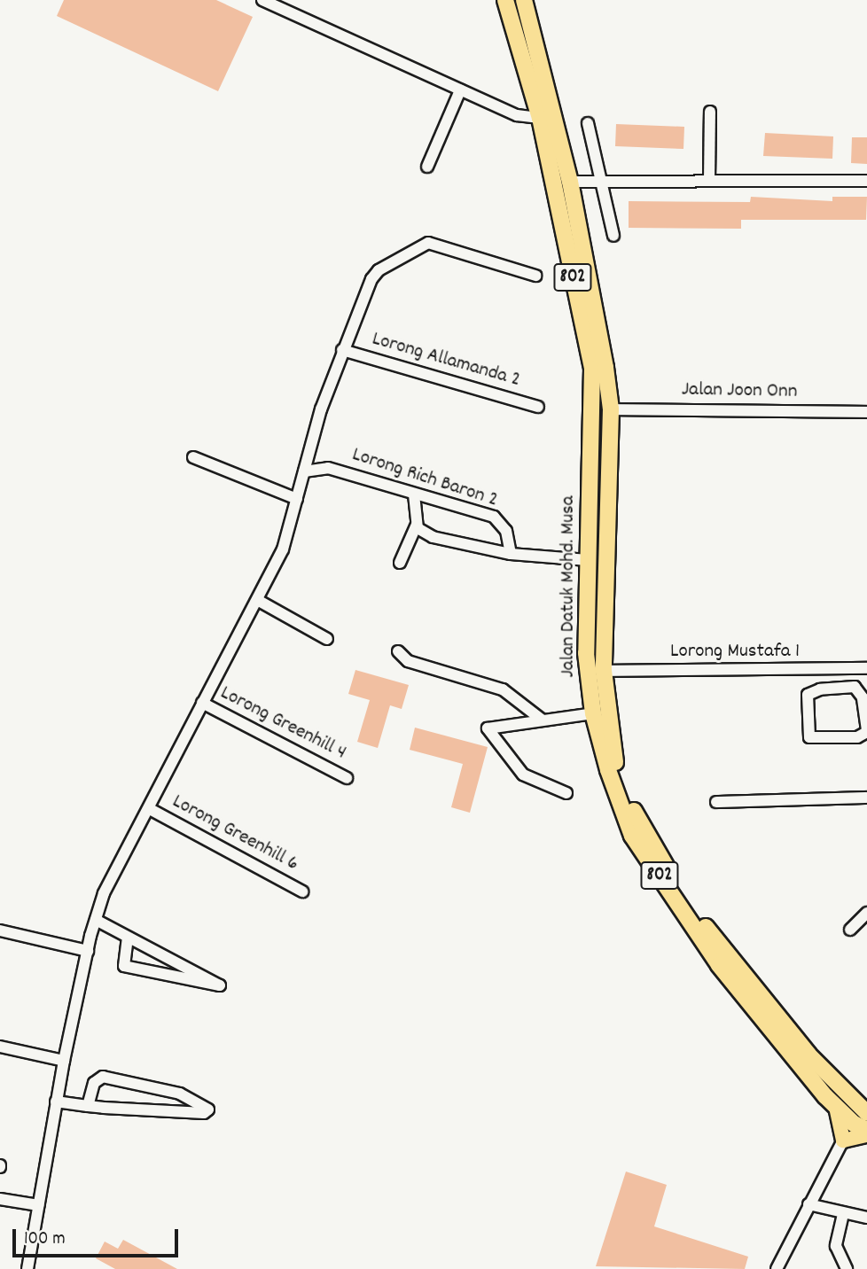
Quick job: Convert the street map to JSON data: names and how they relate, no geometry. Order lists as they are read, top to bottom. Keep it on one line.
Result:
{"streets":{"highway":["802","Jalan Datuk Mohd. Musa"],"street":["Lorong Allamanda 2","Jalan Joon Onn","Lorong Rich Baron 2","Lorong Mustafa 1","Lorong Greenhill 4","Lorong Greenhill 6"]},"crossings":[["Jalan Joon Onn","Jalan Datuk Mohd. Musa"],["Jalan Datuk Mohd. Musa","Lorong Mustafa 1"]],"scale_bar":"100 m"}
